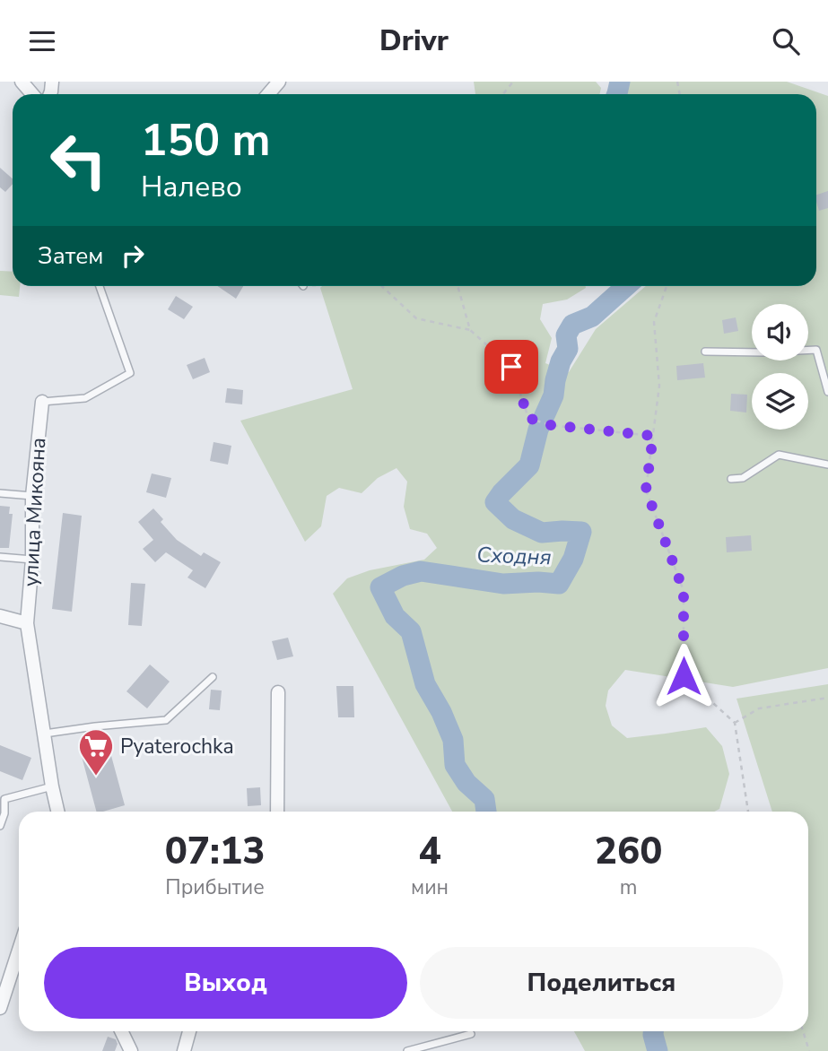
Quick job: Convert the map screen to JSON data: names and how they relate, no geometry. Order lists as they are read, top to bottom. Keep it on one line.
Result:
{"streets":{"street":["улица Микояна"]},"water":["Сходня"],"places":{"supermarket":["Pyaterochka"]},"page":{"header":"Drivr","turn":["150 m","Налево"],"then":"Затем","eta":["07:13","Прибытие","4","мин","260","m"],"buttons":["Выход","Поделиться"]}}
